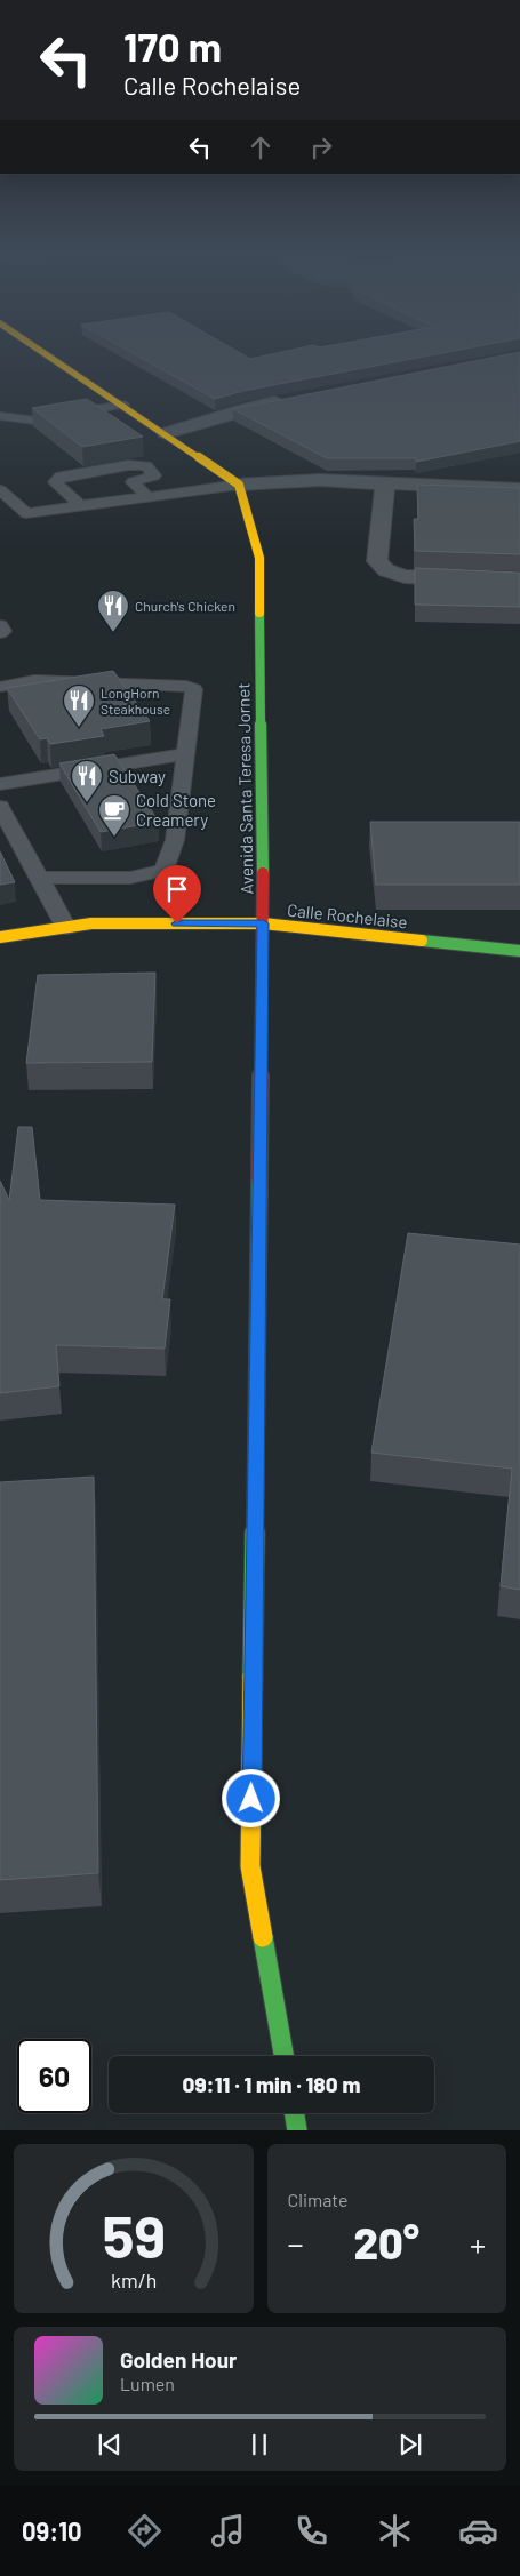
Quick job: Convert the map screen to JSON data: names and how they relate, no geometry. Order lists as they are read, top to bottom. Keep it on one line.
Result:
{"streets":{"main road":["Avenida Santa Teresa Jornet","Calle Rochelaise"]},"crossings":[["Avenida Santa Teresa Jornet","Calle Rochelaise"]],"places":{"restaurant":["Church's Chicken","LongHorn Steakhouse","Subway"],"cafe":["Cold Stone Creamery"]},"page":{"turn":["170 m","Calle Rochelaise"],"limit":"60","trip":"09:11 · 1 min · 180 m","tile":"Climate","heat":["−","20°","+"],"song":["Golden Hour","Lumen"],"tabs":"09:10","gauge":["59","km/h"]}}
